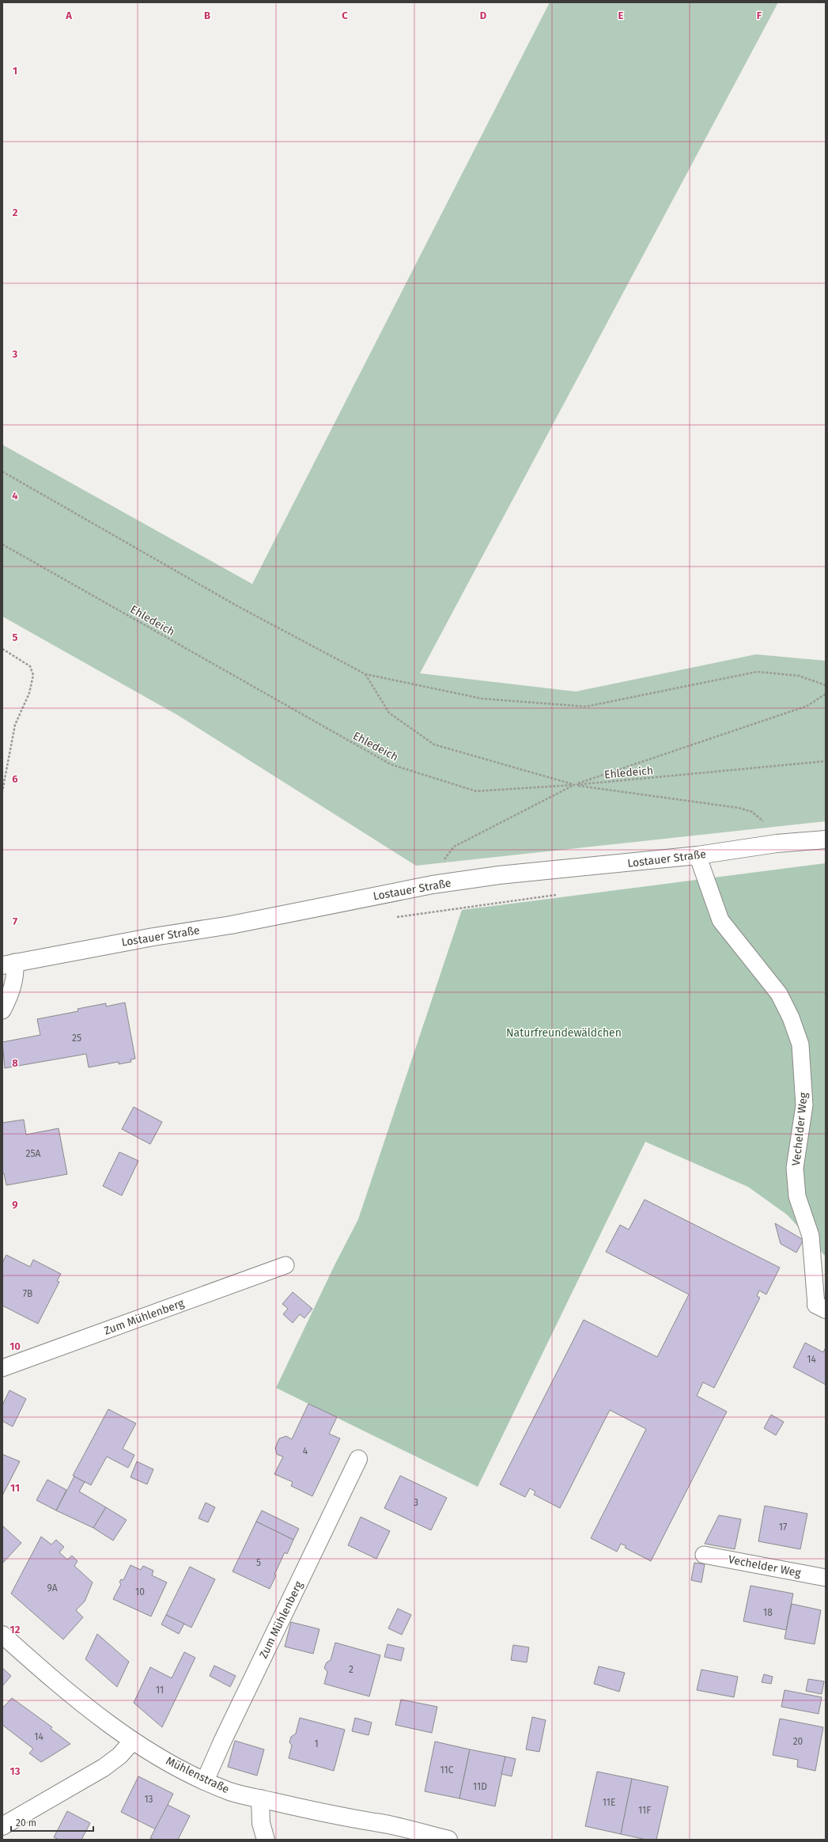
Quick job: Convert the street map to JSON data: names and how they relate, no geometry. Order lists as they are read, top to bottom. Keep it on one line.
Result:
{"streets":{"street":["Lostauer Straße","Zum Mühlenberg","Mühlenstraße"],"lane":["Vechelder Weg"],"path":["Ehledeich"]},"crossings":[["Lostauer Straße","Vechelder Weg"],["Zum Mühlenberg","Mühlenstraße"]],"parks":["Naturfreundewäldchen"],"house_numbers":["25","25A","7B","14","4","3","17","5","9A","10","18","2","11","14","20","1","11C","11D","13","11E","11F"],"scale_bar":"20 m","grid":{"columns":["A","B","C","D","E","F"],"rows":["1","2","3","4","5","6","7","8","9","10","11","12","13"]}}
